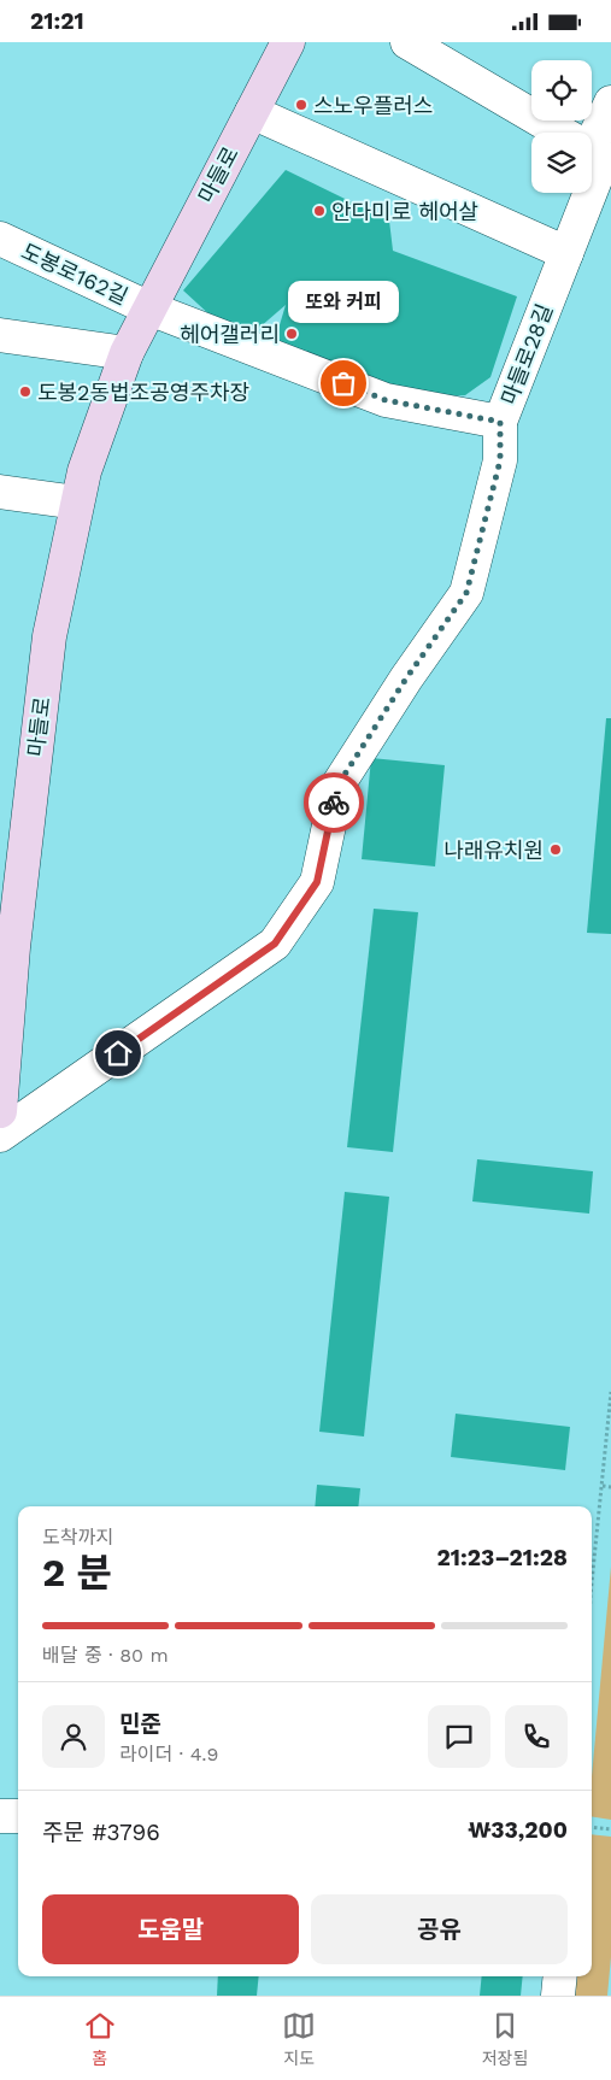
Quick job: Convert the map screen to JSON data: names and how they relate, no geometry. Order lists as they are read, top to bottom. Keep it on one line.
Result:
{"streets":{"street":["마들로","도봉로162길","마들로28길"]},"crossings":[["마들로","도봉로162길"]],"places":["스노우플러스","안다미로 헤어살","헤어갤러리","또와 커피","도봉2동법조공영주차장","나래유치원"],"page":{"status":"21:21","bubble":"또와 커피","heading":["2 분","도착까지","21:23–21:28"],"panel":["민준","라이더 · 4.9","주문 #3796","₩33,200"],"bar":"배달 중 · 80 m","buttons":["도움말","공유"],"tabs":["홈","지도","저장됨"]}}
